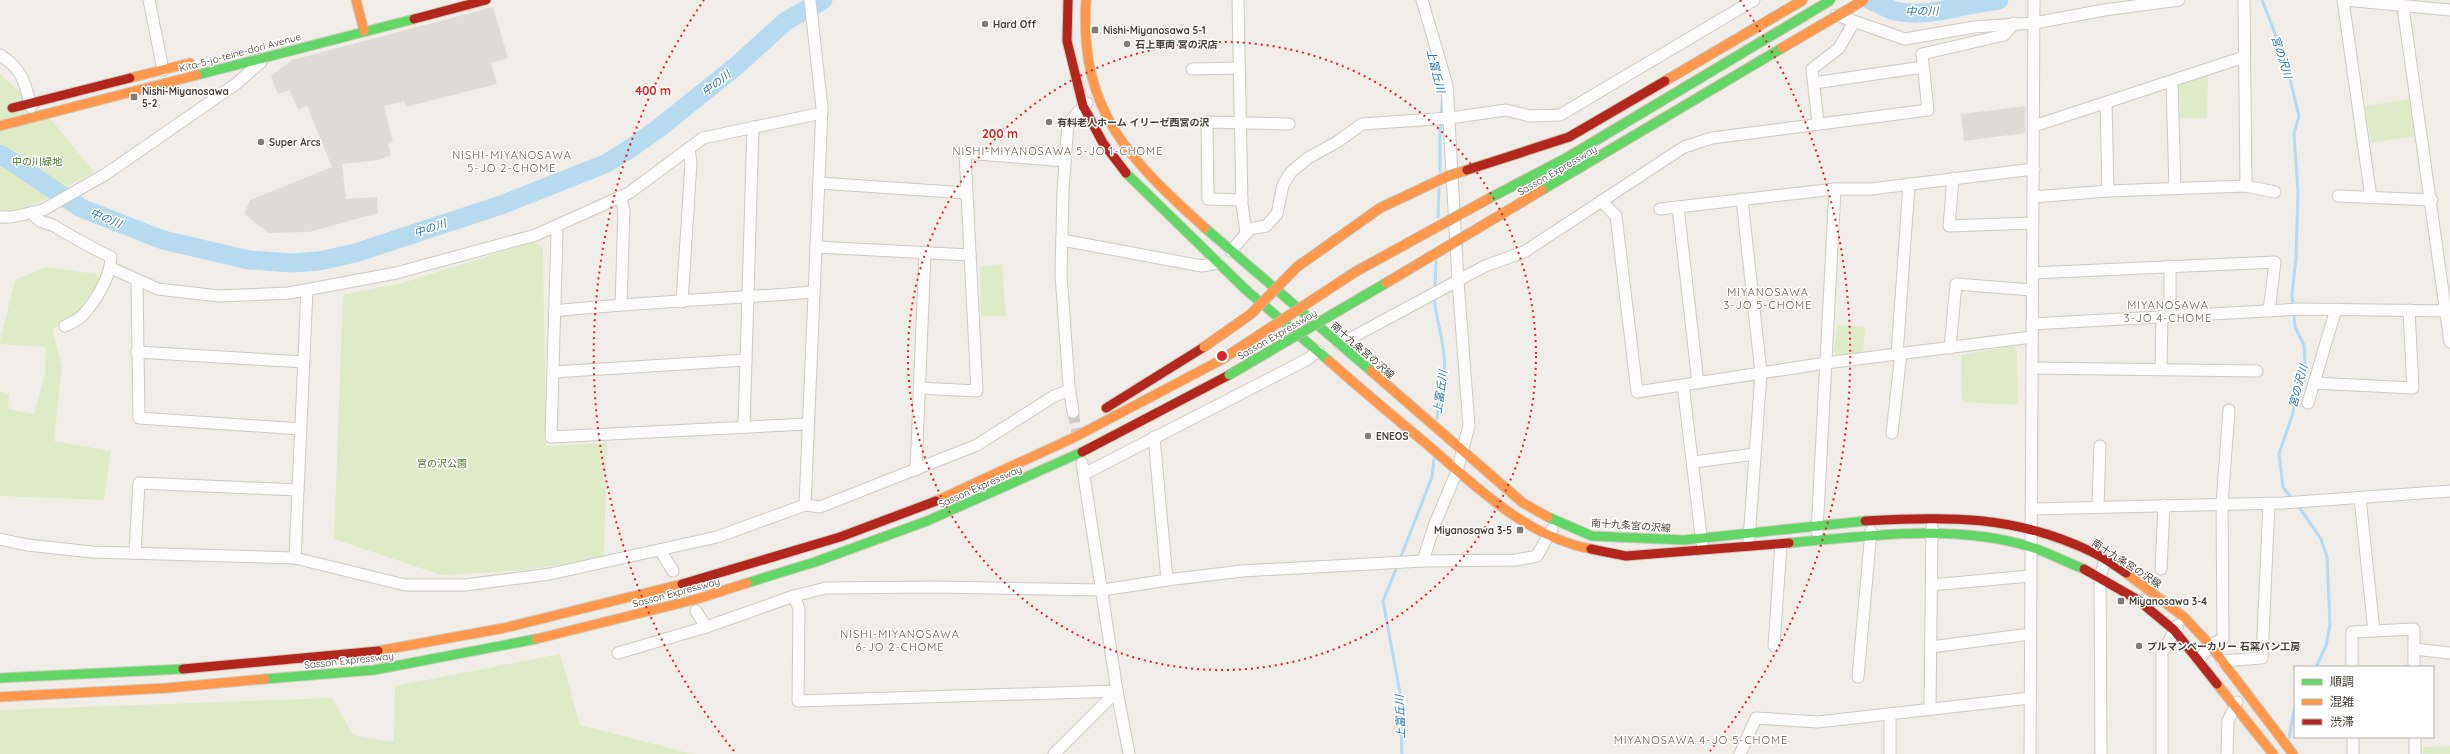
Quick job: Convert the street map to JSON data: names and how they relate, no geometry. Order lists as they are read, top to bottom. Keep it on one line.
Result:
{"streets":{"main road":["Kita-5-jo-teine-dori Avenue","Sasson Expressway","南十九条宮の沢線"]},"districts":["NISHI-MIYANOSAWA 5-JO 1-CHOME","NISHI-MIYANOSAWA 5-JO 2-CHOME","MIYANOSAWA 3-JO 5-CHOME","MIYANOSAWA 3-JO 4-CHOME","NISHI-MIYANOSAWA 6-JO 2-CHOME","MIYANOSAWA 4-JO 5-CHOME"],"water":["中の川","宮の沢川","上富丘川"],"parks":["中の川緑地","宮の沢公園"],"places":{"other":["Hard Off","石上車両 宮の沢店","有料老人ホーム イリーゼ西宮の沢","Super Arcs","ENEOS","プルマンベーカリー 石窯パン工房"],"transit":["Nishi-Miyanosawa 5-1","Nishi-Miyanosawa 5-2","Miyanosawa 3-5","Miyanosawa 3-4"]},"legend":["順調","混雑","渋滞"],"rings":["400 m","200 m"]}
